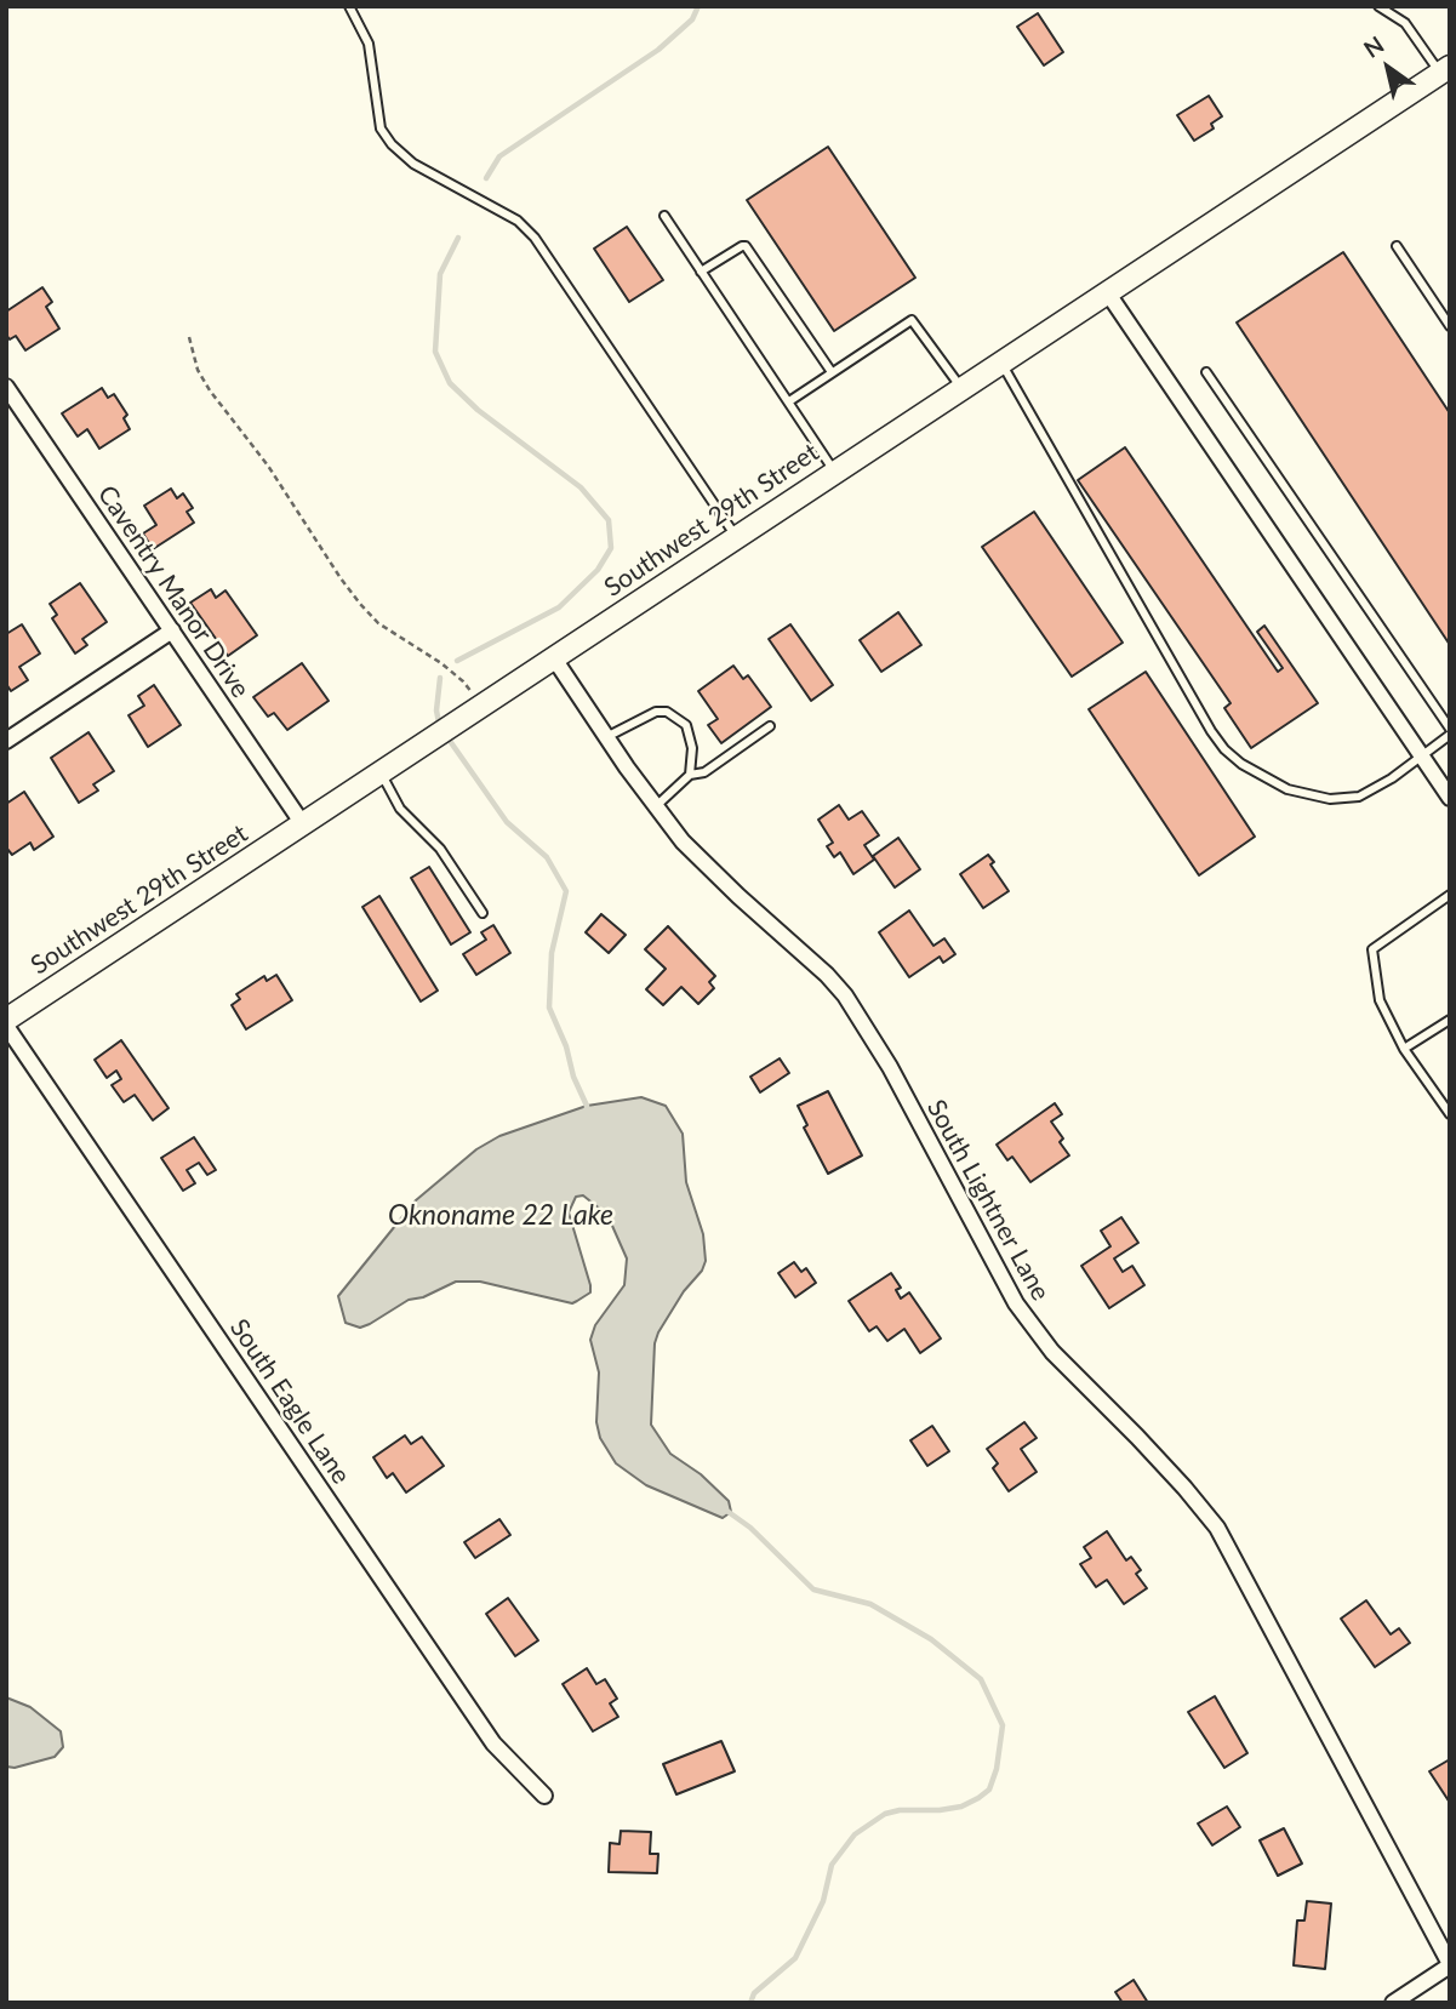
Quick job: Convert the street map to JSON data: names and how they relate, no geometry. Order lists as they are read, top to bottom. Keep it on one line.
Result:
{"streets":{"street":["Southwest 29th Street","Caventry Manor Drive","South Lightner Lane","South Eagle Lane"]},"crossings":[["Southwest 29th Street","Caventry Manor Drive"],["Southwest 29th Street","South Lightner Lane"],["Southwest 29th Street","South Eagle Lane"]],"water":["Oknoname 22 Lake"],"north":"top left"}
